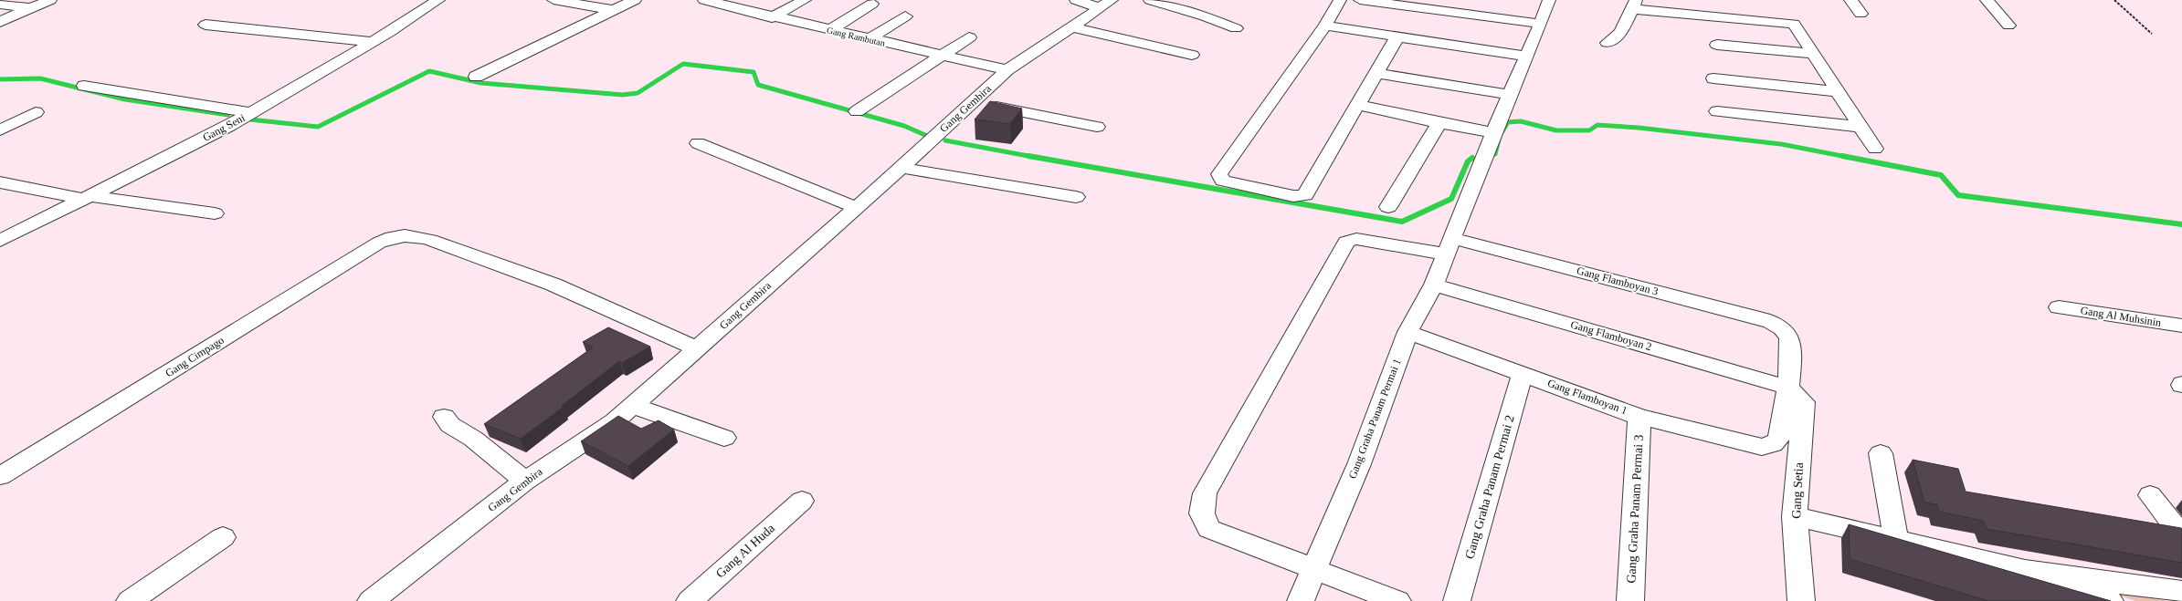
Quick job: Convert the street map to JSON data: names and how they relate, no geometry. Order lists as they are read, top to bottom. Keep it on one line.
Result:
{"streets":{"street":["Gang Rambutan","Gang Gembira","Gang Seni","Gang Flamboyan 3","Gang Al Muhsinin","Gang Flamboyan 2","Gang Cimpago","Gang Flamboyan 1","Gang Graha Panam Permai 1","Gang Graha Panam Permai 2","Gang Setia","Gang Graha Panam Permai 3","Gang Al Huda"]},"crossings":[["Gang Rambutan","Gang Gembira"],["Gang Gembira","Gang Cimpago"],["Gang Flamboyan 3","Gang Flamboyan 2"],["Gang Flamboyan 3","Gang Flamboyan 1"],["Gang Flamboyan 3","Gang Graha Panam Permai 1"],["Gang Flamboyan 3","Gang Setia"],["Gang Flamboyan 2","Gang Flamboyan 1"],["Gang Flamboyan 2","Gang Graha Panam Permai 1"],["Gang Flamboyan 2","Gang Setia"],["Gang Flamboyan 1","Gang Graha Panam Permai 1"],["Gang Flamboyan 1","Gang Graha Panam Permai 2"],["Gang Flamboyan 1","Gang Setia"],["Gang Flamboyan 1","Gang Graha Panam Permai 3"]]}
